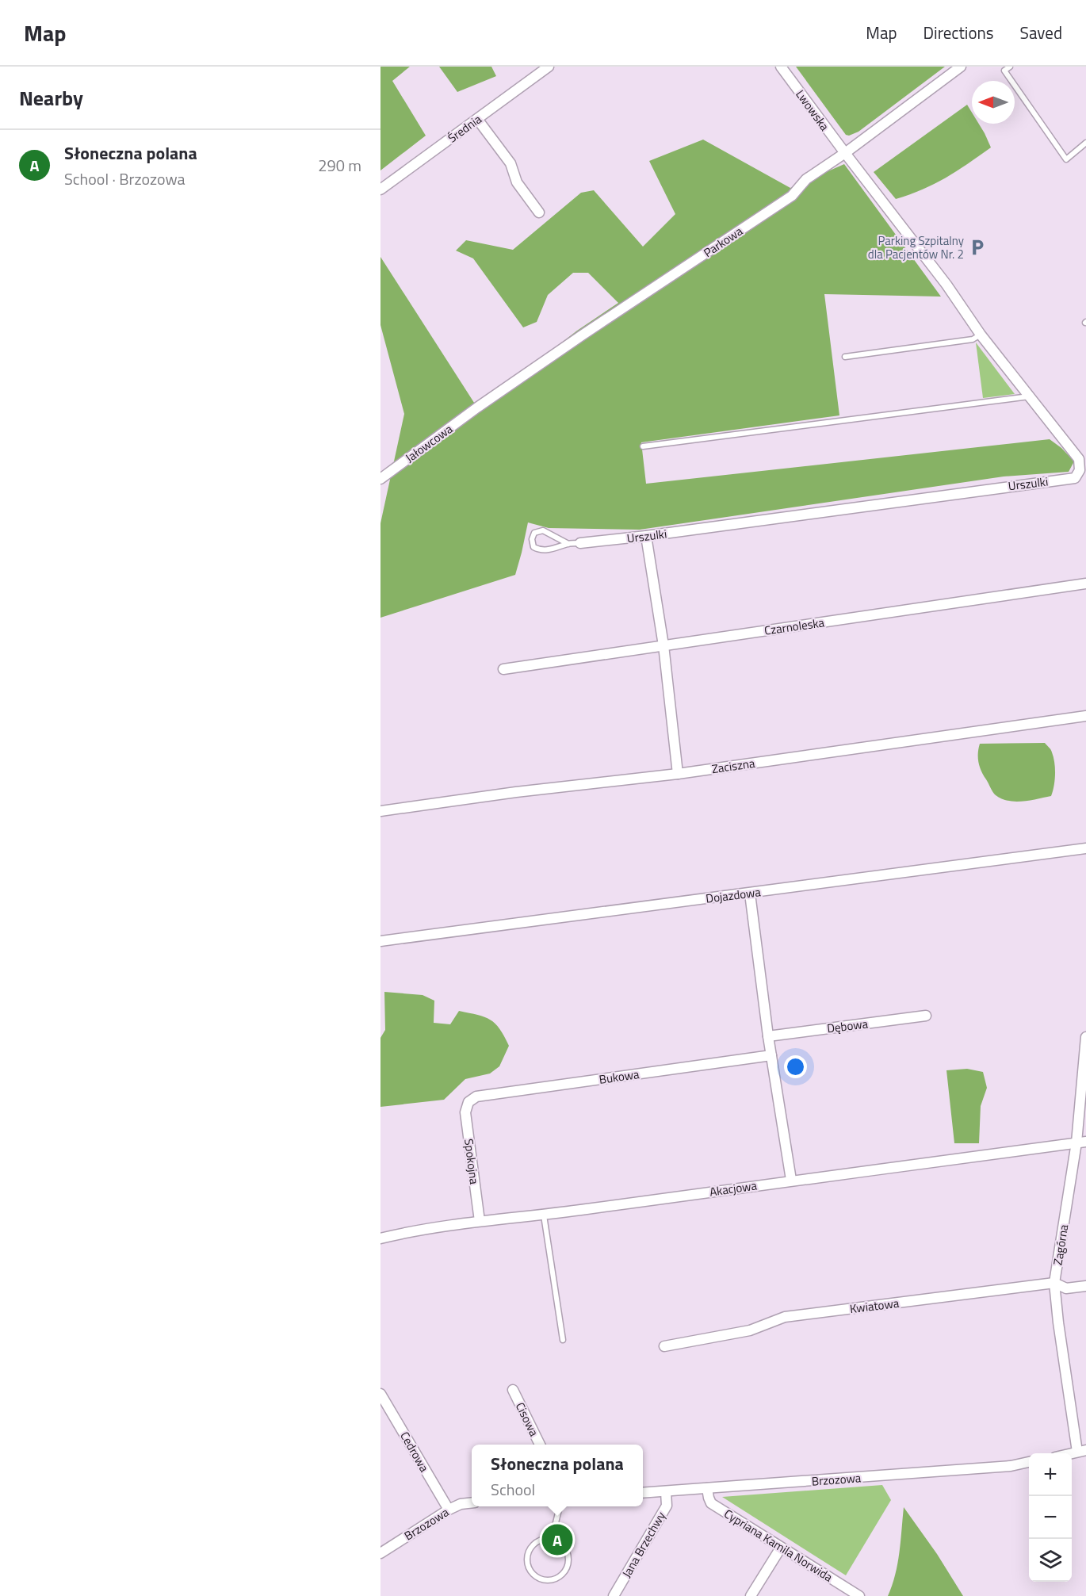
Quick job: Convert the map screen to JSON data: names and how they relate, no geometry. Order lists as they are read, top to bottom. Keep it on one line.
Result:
{"streets":{"street":["Lwowska","Średnia","Parkowa","Jałowcowa","Urszulki","Czarnoleska","Zaciszna","Dojazdowa","Dębowa","Bukowa","Spokojna","Akacjowa","Zagórna","Kwiatowa","Cisowa","Cedrowa","Brzozowa","Jana Brzechwy","Cypriana Kamila Norwida"]},"crossings":[["Lwowska","Parkowa"],["Lwowska","Urszulki"],["Parkowa","Jałowcowa"],["Parkowa","Urszulki"],["Bukowa","Spokojna"],["Spokojna","Akacjowa"],["Akacjowa","Zagórna"],["Zagórna","Kwiatowa"],["Cedrowa","Brzozowa"],["Brzozowa","Jana Brzechwy"],["Brzozowa","Cypriana Kamila Norwida"]],"places":{"parking":["Parking Szpitalny dla Pacjentów Nr. 2"]},"north":"left","page":{"header":"Map","nav":["Map","Directions","Saved"],"heading":"Nearby","list":[{"mark":"A","name":"Słoneczna polana","note":"School · Brzozowa","value":"290 m"}],"popup":["Słoneczna polana","School"],"map_buttons":["+","−"],"pins":"A"}}
